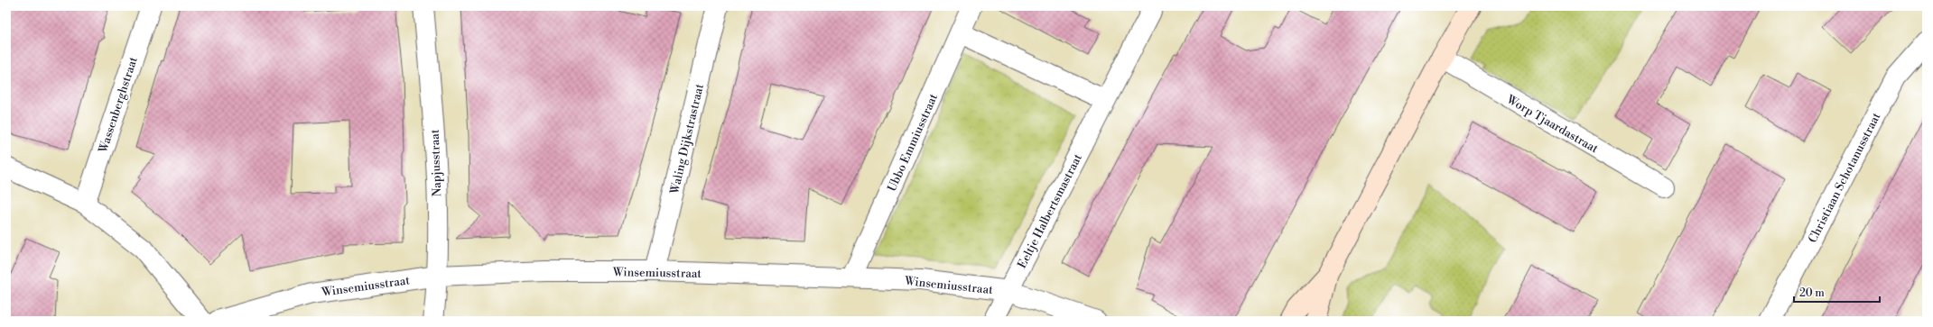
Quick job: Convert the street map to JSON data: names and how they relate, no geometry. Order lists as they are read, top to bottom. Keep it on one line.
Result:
{"streets":{"street":["Wassenberghstraat","Worp Tjaardastraat","Waling Dijkstrastraat","Ubbo Emmiusstraat","Napjusstraat","Christiaan Schotanusstraat","Eeltje Halbertsmastraat","Winsemiusstraat"]},"crossings":[["Waling Dijkstrastraat","Winsemiusstraat"],["Ubbo Emmiusstraat","Winsemiusstraat"],["Napjusstraat","Winsemiusstraat"],["Eeltje Halbertsmastraat","Winsemiusstraat"]],"scale_bar":"20 m"}
